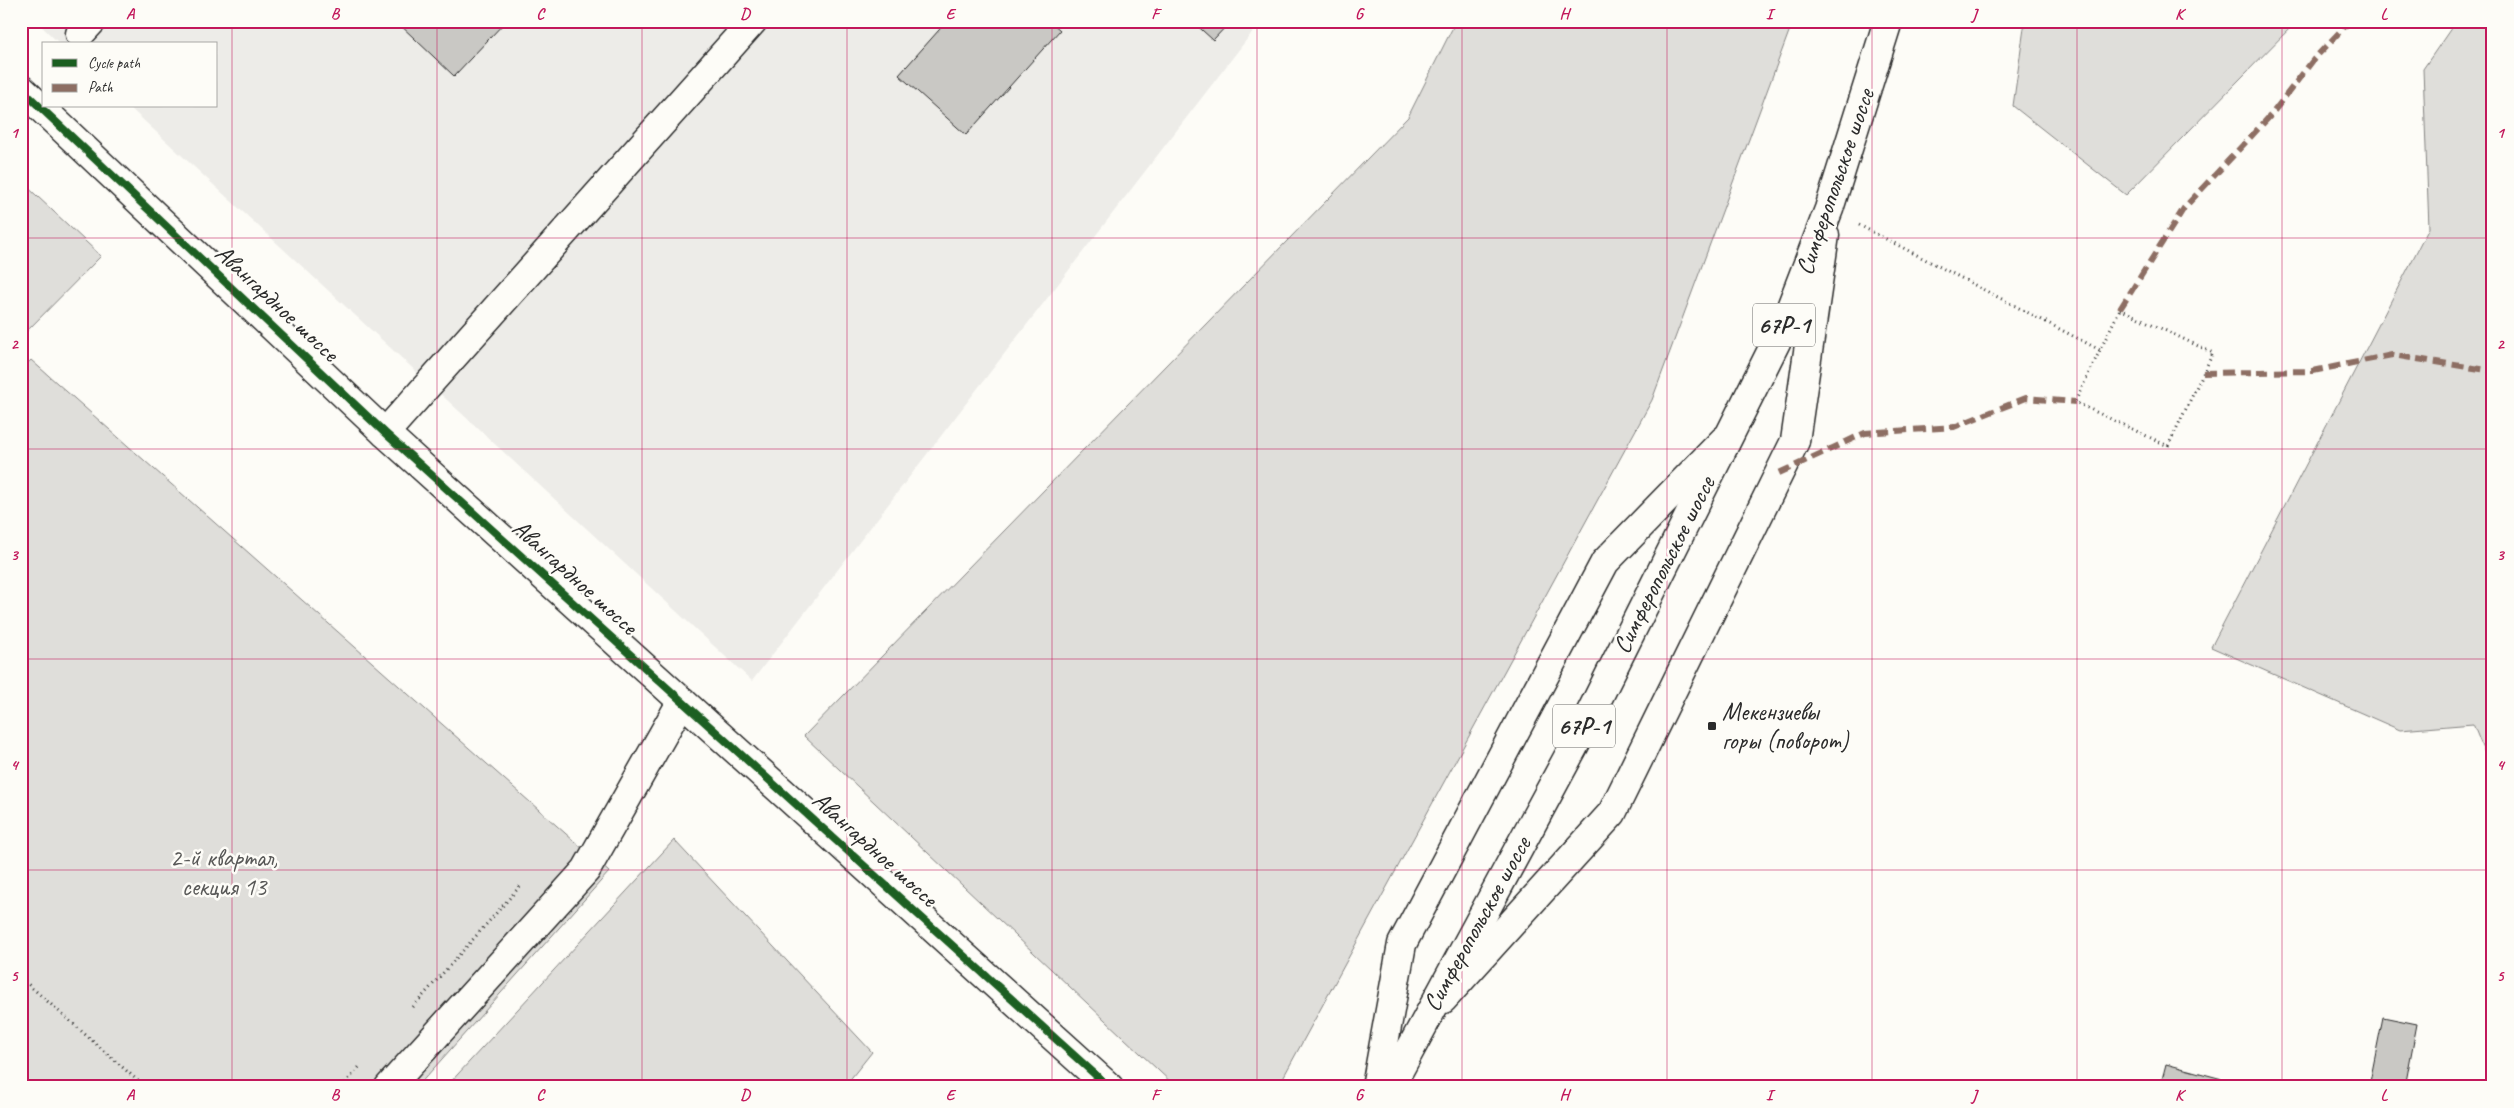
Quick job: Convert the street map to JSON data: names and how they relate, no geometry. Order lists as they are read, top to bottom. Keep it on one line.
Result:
{"streets":{"street":["Симферопольское шоссе","Авангардное шоссе","67Р-1"]},"parks":["2-й квартал, секция 13"],"places":{"transit":["Мекензиевы горы (поворот)"]},"legend":["Cycle path","Path"],"grid":{"columns":["A","B","C","D","E","F","G","H","I","J","K","L"],"rows":["1","2","3","4","5"]}}
